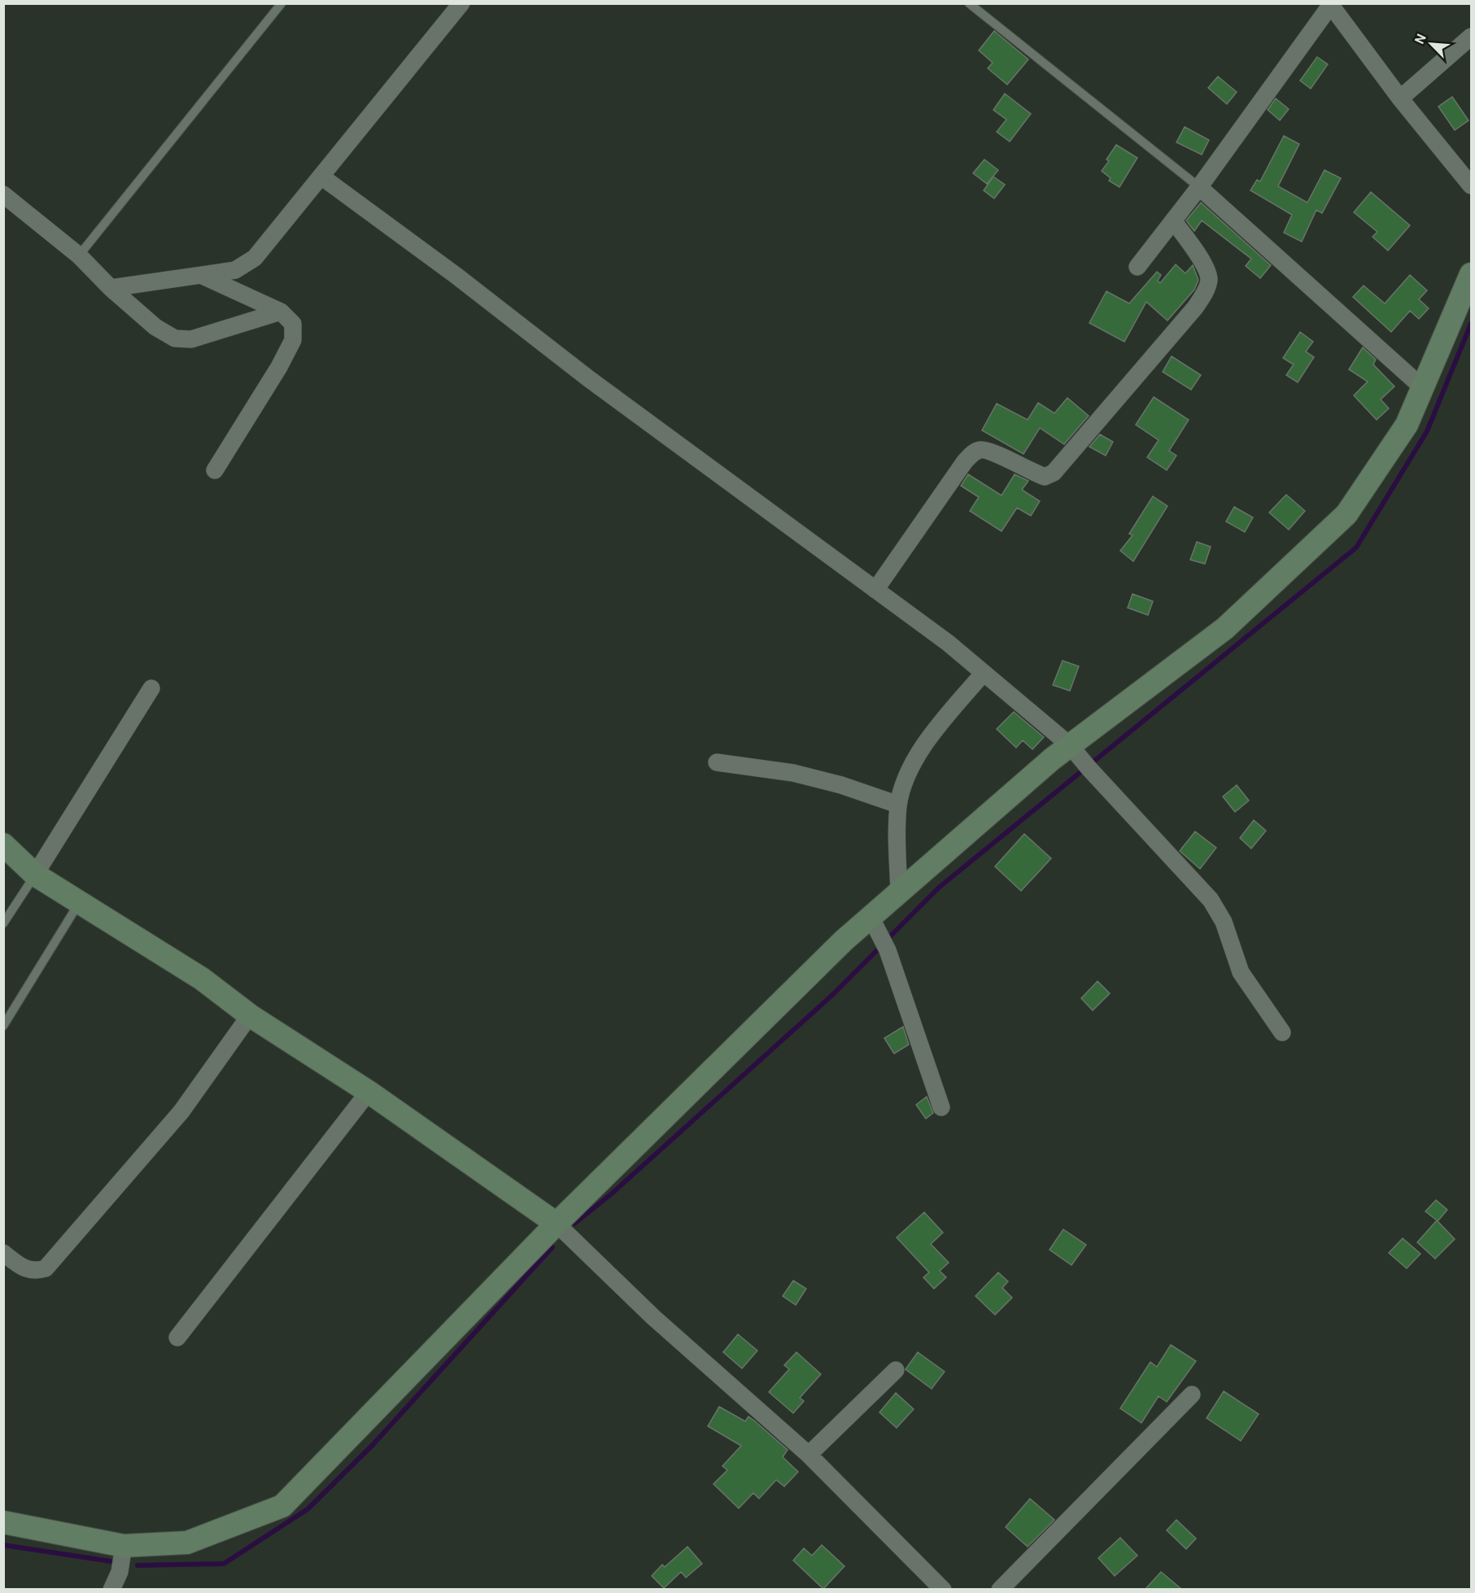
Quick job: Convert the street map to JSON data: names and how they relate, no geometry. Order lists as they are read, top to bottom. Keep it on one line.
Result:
{"north":"top left"}
